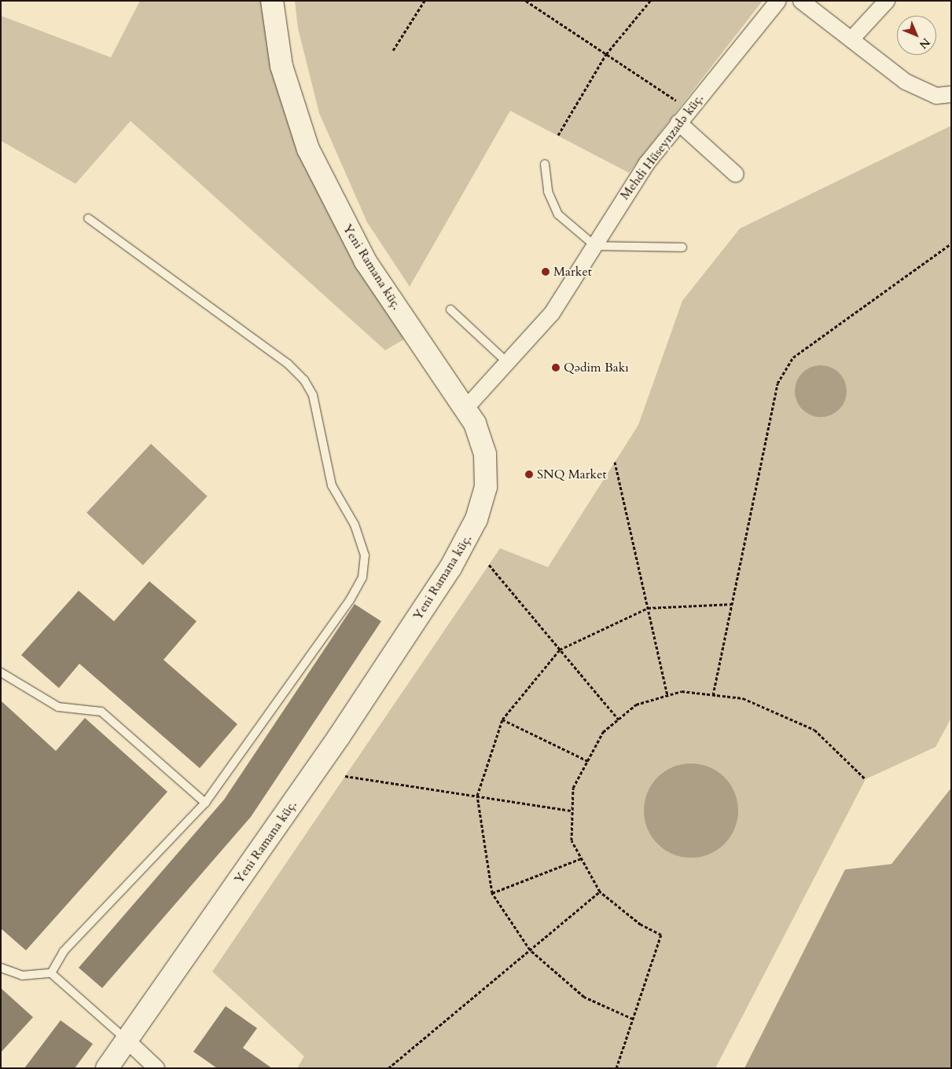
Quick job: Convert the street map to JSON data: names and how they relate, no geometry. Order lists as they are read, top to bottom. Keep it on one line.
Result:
{"streets":{"street":["Mehdi Hüseynzadə küç.","Yeni Ramana küç."]},"crossings":[["Mehdi Hüseynzadə küç.","Yeni Ramana küç."]],"places":["Market","Qədim Bakı","SNQ Market"],"north":"bottom right"}
